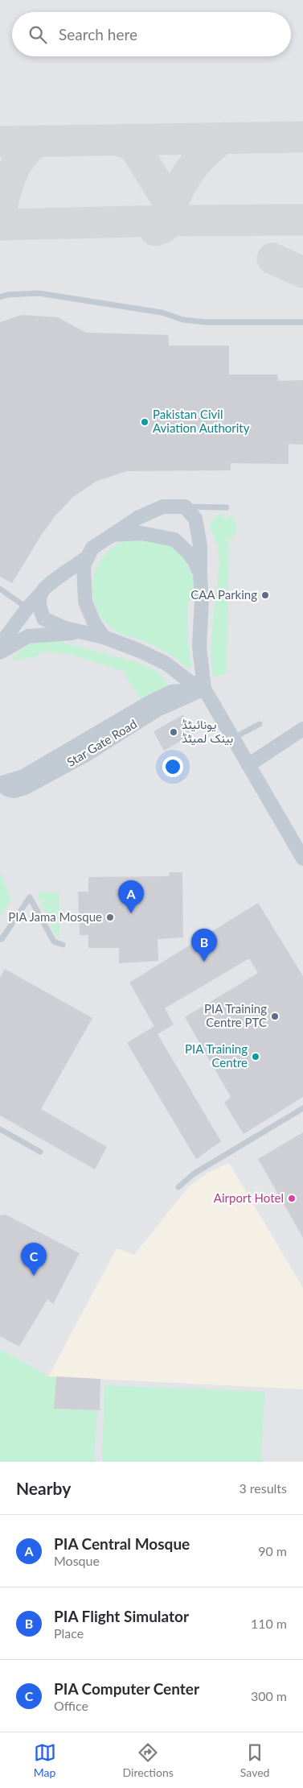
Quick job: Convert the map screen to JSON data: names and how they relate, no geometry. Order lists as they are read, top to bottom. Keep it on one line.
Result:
{"streets":{"street":["Star Gate Road"]},"places":["Pakistan Civil Aviation Authority","CAA Parking","یونائیٹڈ بینک لمیٹڈ","PIA Jama Mosque","PIA Training Centre PTC","PIA Training Centre","Airport Hotel"],"page":{"search":"Search here","pins":["A","B","C"],"heading":["Nearby","3 results"],"list":[{"mark":"A","name":"PIA Central Mosque","note":"Mosque","value":"90 m"},{"mark":"B","name":"PIA Flight Simulator","note":"Place","value":"110 m"},{"mark":"C","name":"PIA Computer Center","note":"Office","value":"300 m"}],"nav":["Map","Directions","Saved"]}}
